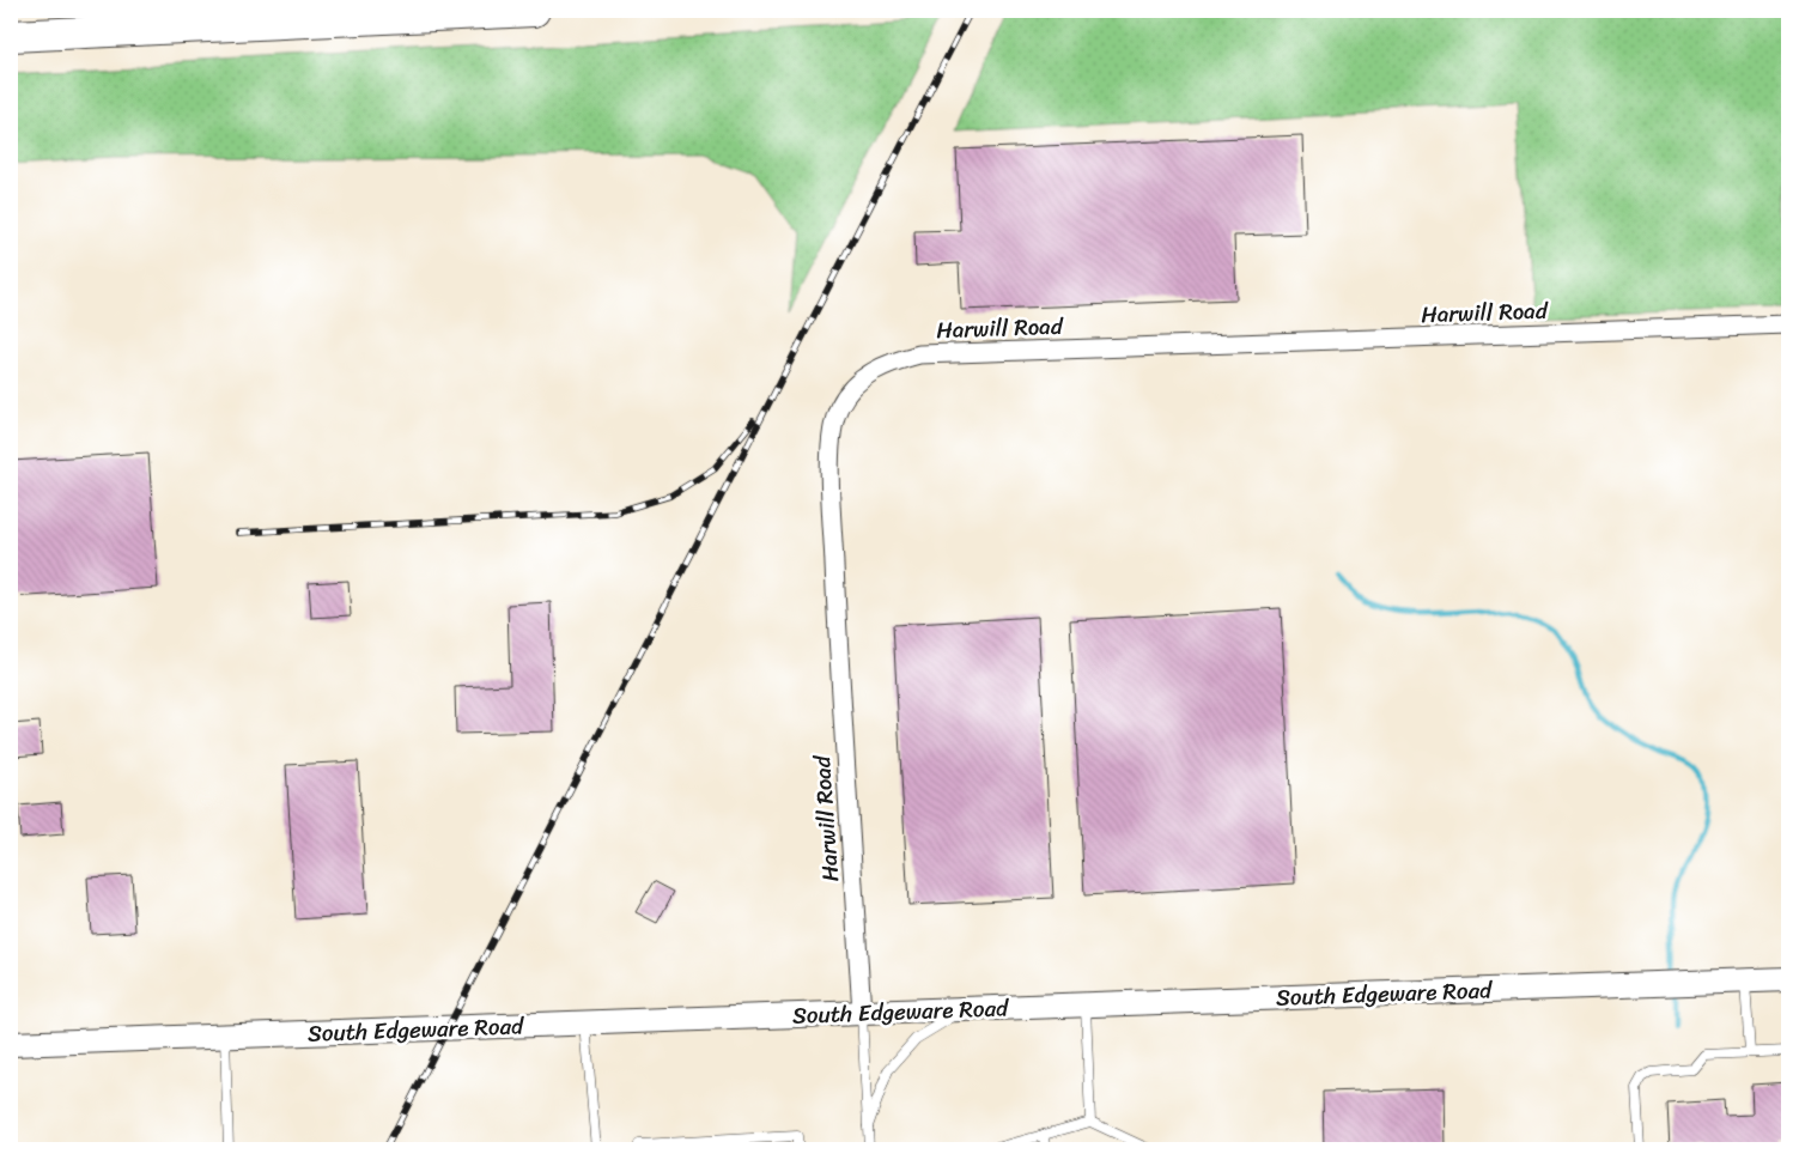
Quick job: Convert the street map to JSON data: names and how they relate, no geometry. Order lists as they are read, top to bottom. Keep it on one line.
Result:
{"streets":{"main road":["South Edgeware Road"],"street":["Harwill Road"]},"crossings":[["Harwill Road","South Edgeware Road"]]}
